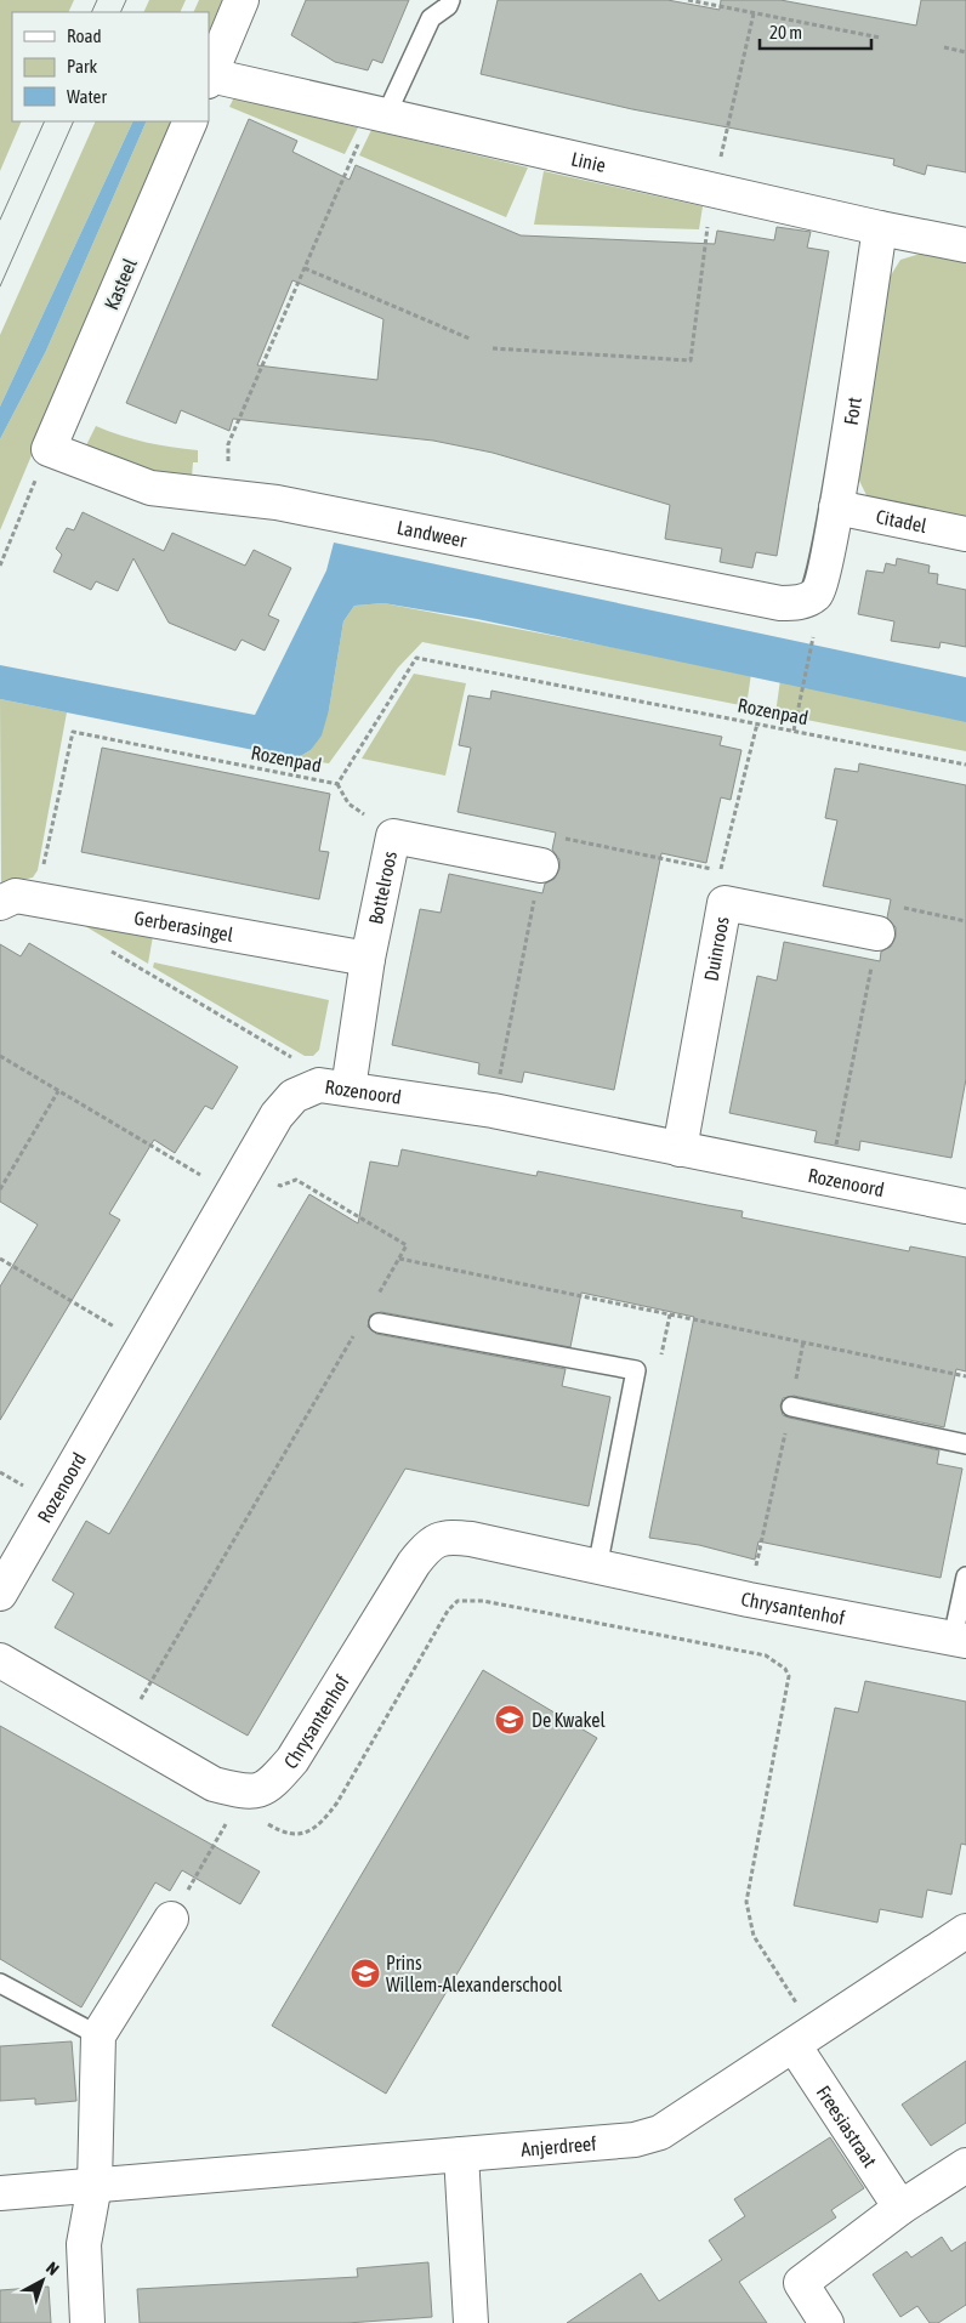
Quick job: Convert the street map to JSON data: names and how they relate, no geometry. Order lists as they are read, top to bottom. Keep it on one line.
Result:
{"streets":{"street":["Linie","Kasteel","Fort","Citadel","Landweer","Bottelroos","Gerberasingel","Duinroos","Rozenoord","Chrysantenhof","Freesiastraat","Anjerdreef"],"path":["Rozenpad"]},"crossings":[["Linie","Fort"],["Kasteel","Landweer"],["Fort","Citadel"],["Fort","Landweer"],["Rozenpad","Gerberasingel"],["Bottelroos","Gerberasingel"],["Bottelroos","Rozenoord"],["Duinroos","Rozenoord"],["Freesiastraat","Anjerdreef"]],"places":{"school or university":["De Kwakel","Prins Willem-Alexanderschool"]},"legend":["Road","Park","Water"],"scale_bar":"20 m","north":"top right"}
